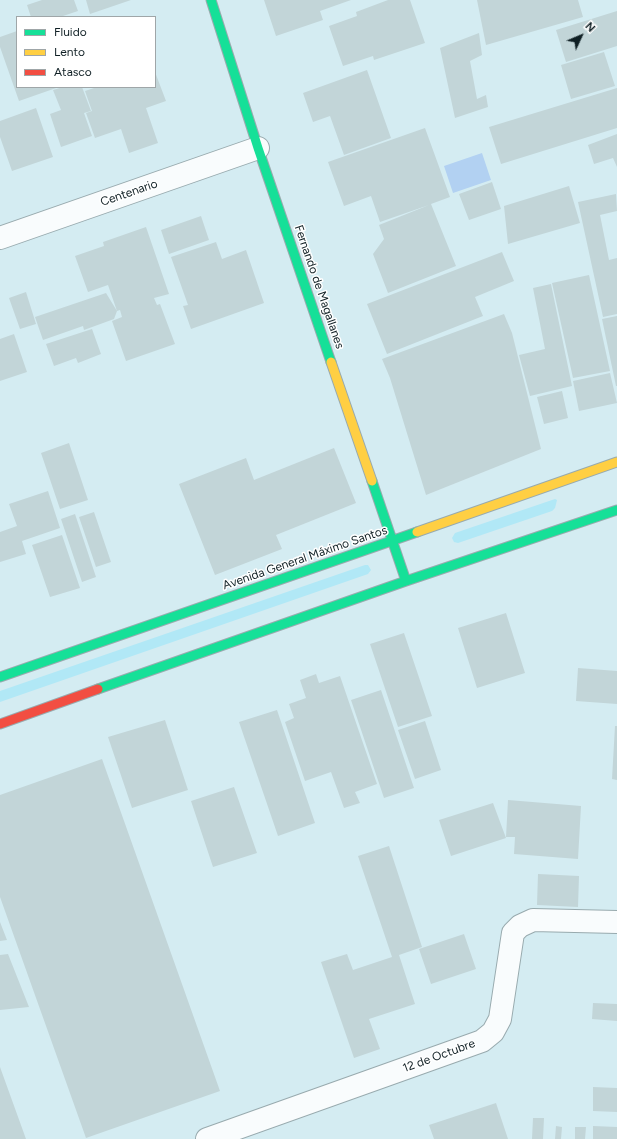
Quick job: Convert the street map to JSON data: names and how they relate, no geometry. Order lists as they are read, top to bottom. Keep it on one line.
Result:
{"streets":{"main road":["Fernando de Magallanes","Avenida General Máximo Santos"],"street":["Centenario","12 de Octubre"]},"crossings":[["Centenario","Fernando de Magallanes"],["Fernando de Magallanes","Avenida General Máximo Santos"]],"legend":["Fluido","Lento","Atasco"],"north":"top right"}
